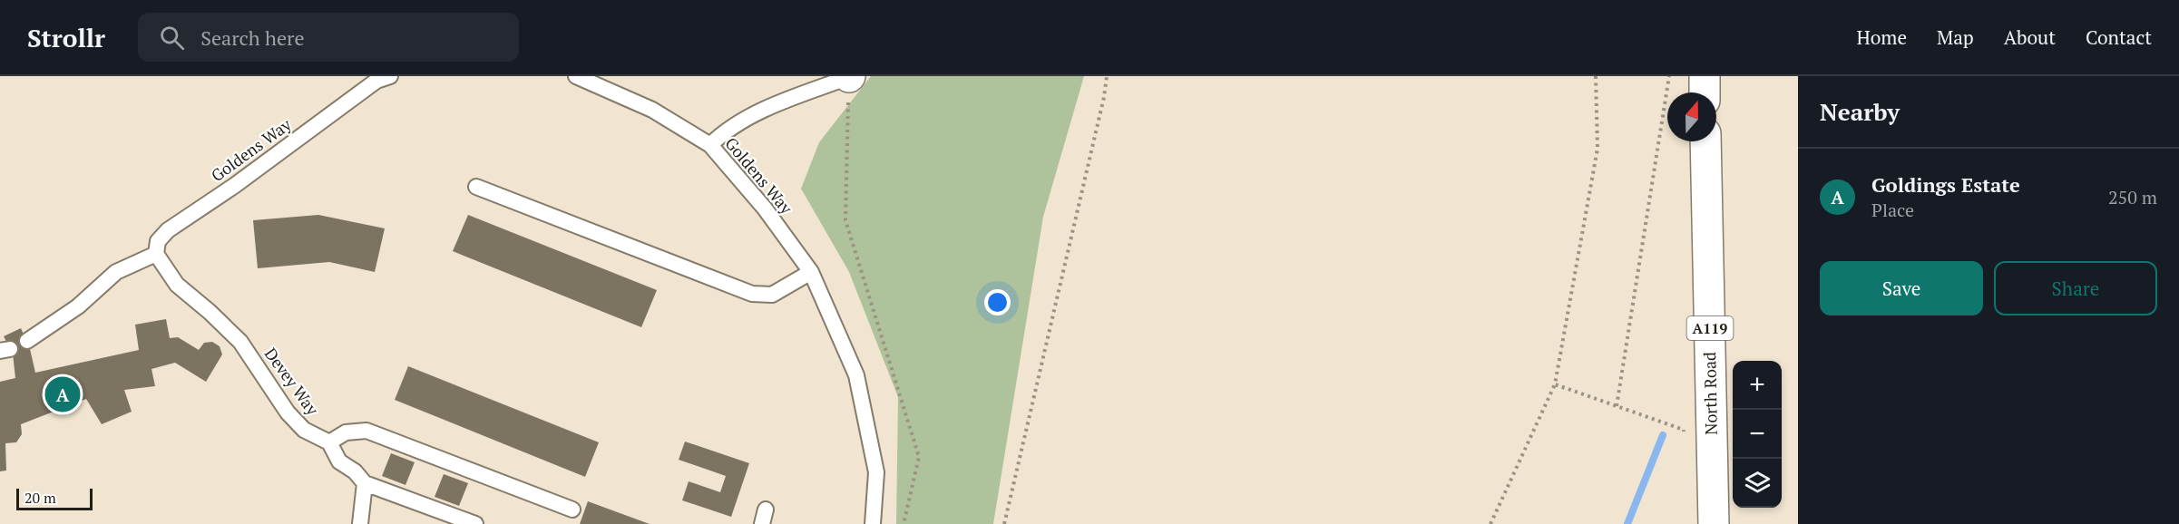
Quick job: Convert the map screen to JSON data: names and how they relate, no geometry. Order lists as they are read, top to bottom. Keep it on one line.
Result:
{"streets":{"main road":["A119","North Road"],"lane":["Goldens Way","Devey Way"]},"crossings":[["Goldens Way","Devey Way"]],"scale_bar":"20 m","north":"top","page":{"header":"Strollr","search":"Search here","nav":["Home","Map","About","Contact"],"heading":"Nearby","list":[{"mark":"A","name":"Goldings Estate","note":"Place","value":"250 m"}],"buttons":["Save","Share"],"map_buttons":["+","−"],"pins":"A","scale":"20 m"}}
